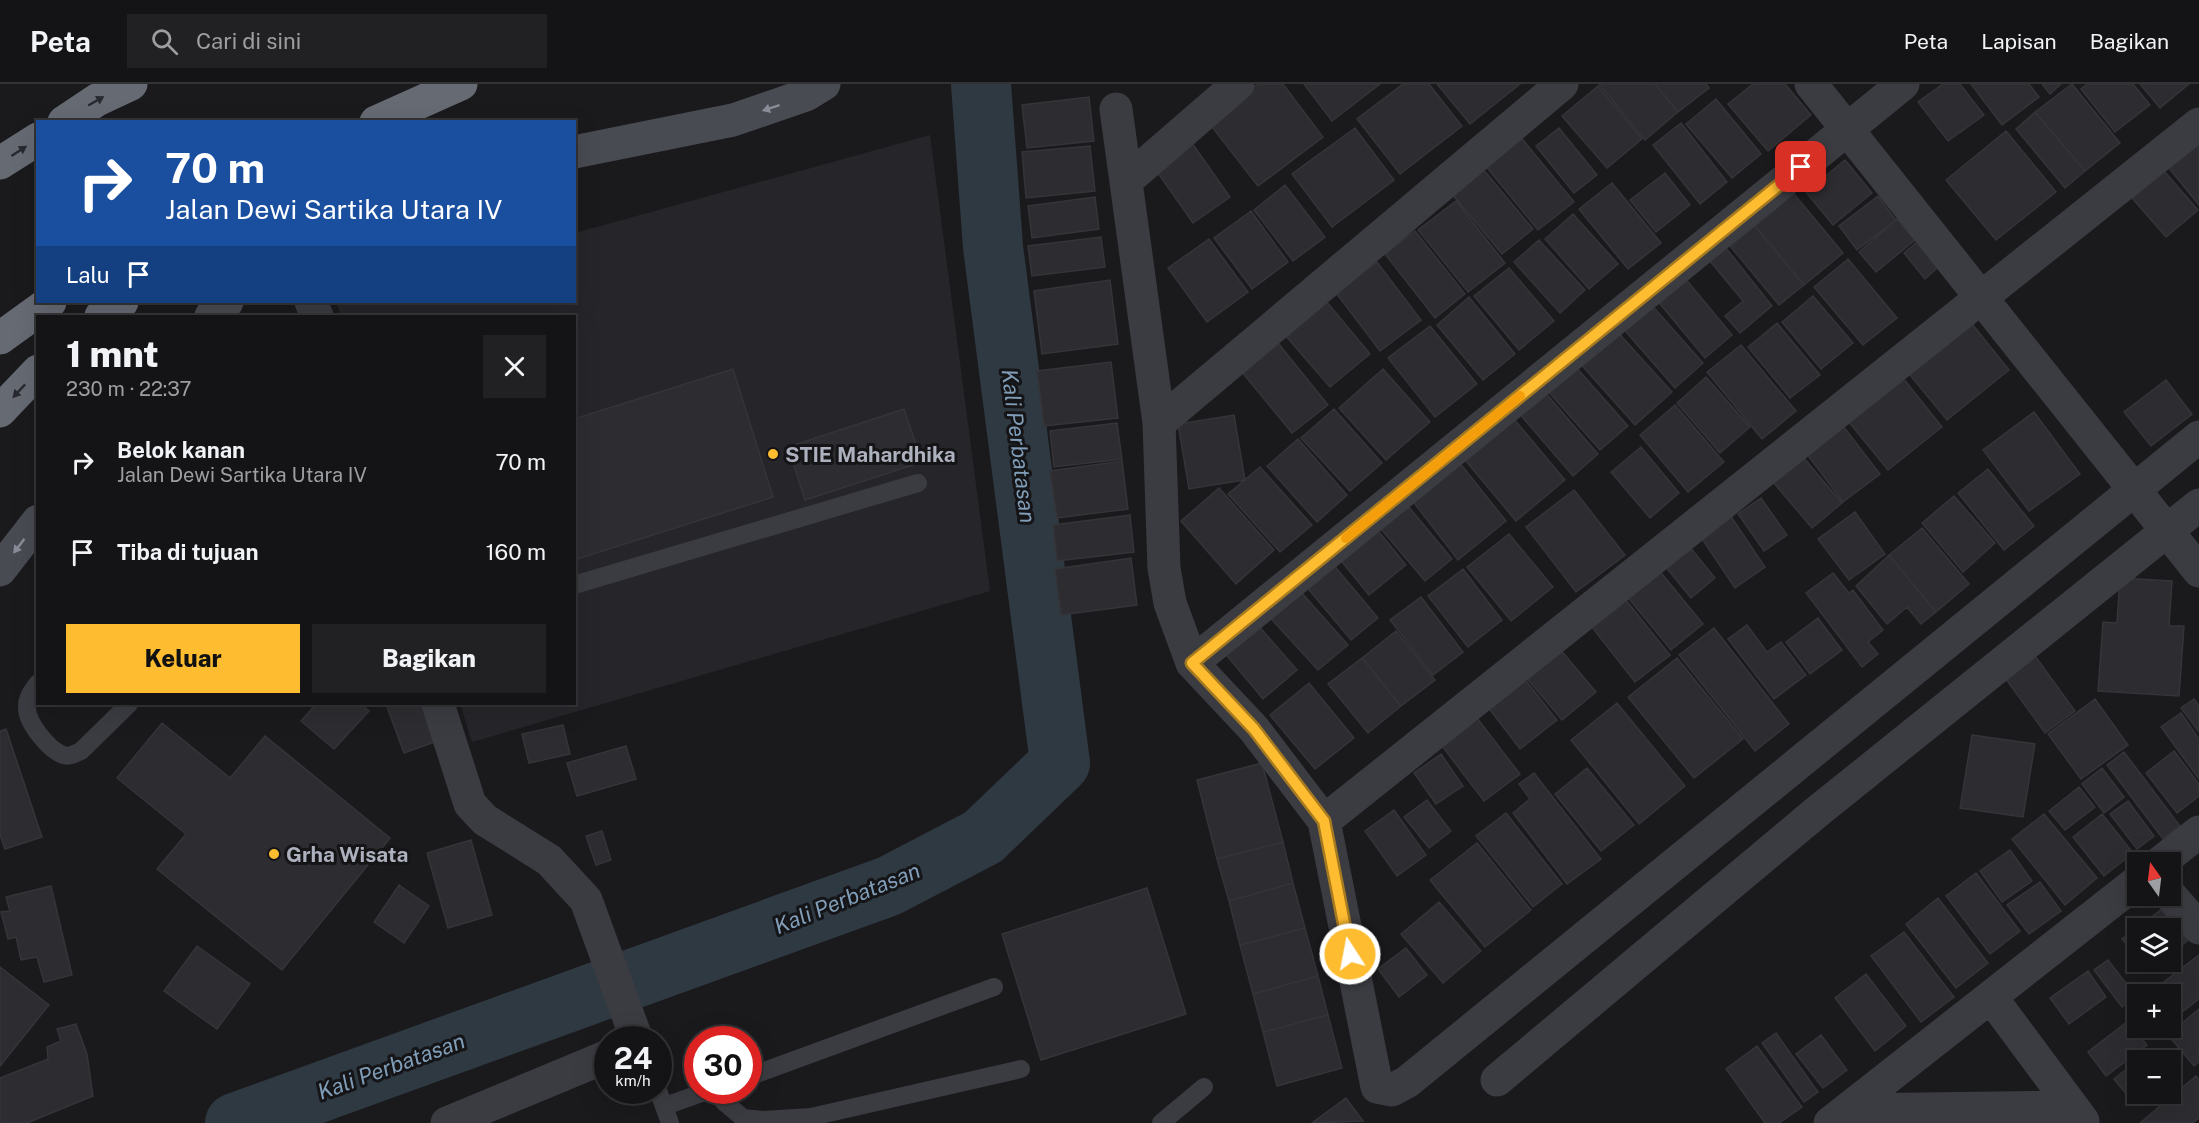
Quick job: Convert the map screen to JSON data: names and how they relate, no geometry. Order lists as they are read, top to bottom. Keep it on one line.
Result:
{"water":["Kali Perbatasan"],"places":["STIE Mahardhika","Grha Wisata"],"north":"top","page":{"header":"Peta","search":"Cari di sini","nav":["Peta","Lapisan","Bagikan"],"turn":["70 m","Jalan Dewi Sartika Utara IV"],"then":"Lalu","heading":["1 mnt","230 m · 22:37"],"list":[{"name":"Belok kanan","note":"Jalan Dewi Sartika Utara IV","value":"70 m"},{"name":"Tiba di tujuan","value":"160 m"}],"buttons":["Keluar","Bagikan"],"map_buttons":["+","−"],"speed":"24 km/h","limit":"30"}}
